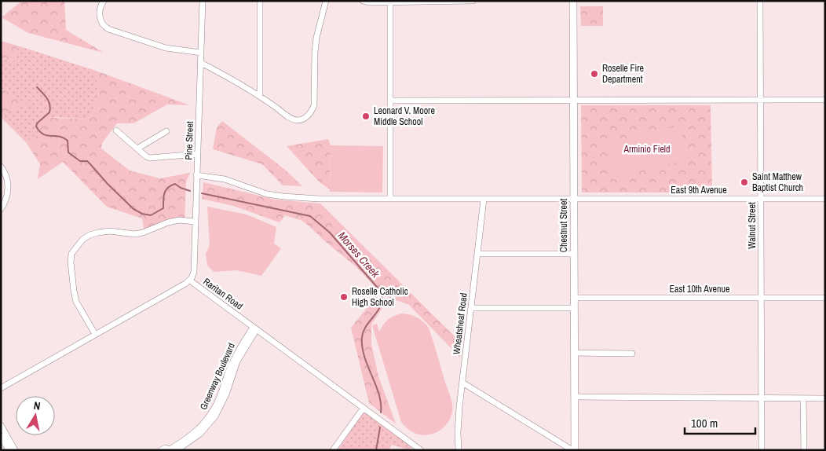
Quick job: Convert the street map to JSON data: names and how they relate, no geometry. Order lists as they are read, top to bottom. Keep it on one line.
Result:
{"streets":{"street":["Pine Street","East 9th Avenue","Chestnut Street","Walnut Street","East 10th Avenue","Raritan Road","Wheatsheaf Road","Greenway Boulevard"]},"crossings":[["Pine Street","East 9th Avenue"],["Pine Street","Raritan Road"],["East 9th Avenue","Chestnut Street"],["East 9th Avenue","Walnut Street"],["East 9th Avenue","Wheatsheaf Road"],["Chestnut Street","East 10th Avenue"],["Walnut Street","East 10th Avenue"],["Raritan Road","Greenway Boulevard"]],"water":["Morses Creek"],"parks":["Arminio Field"],"places":["Roselle Fire Department","Leonard V. Moore Middle School","Saint Matthew Baptist Church","Roselle Catholic High School"],"scale_bar":"100 m","north":"top"}
